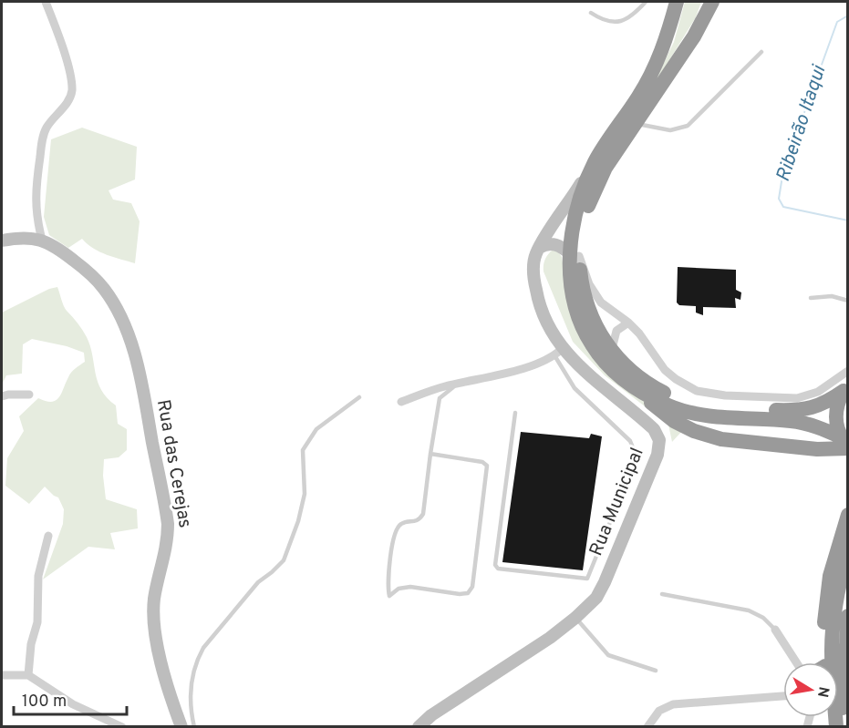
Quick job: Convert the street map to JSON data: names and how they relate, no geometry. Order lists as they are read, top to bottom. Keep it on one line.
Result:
{"streets":{"main road":["Rua das Cerejas","Rua Municipal"]},"water":["Ribeirão Itaqui"],"scale_bar":"100 m","north":"right"}
